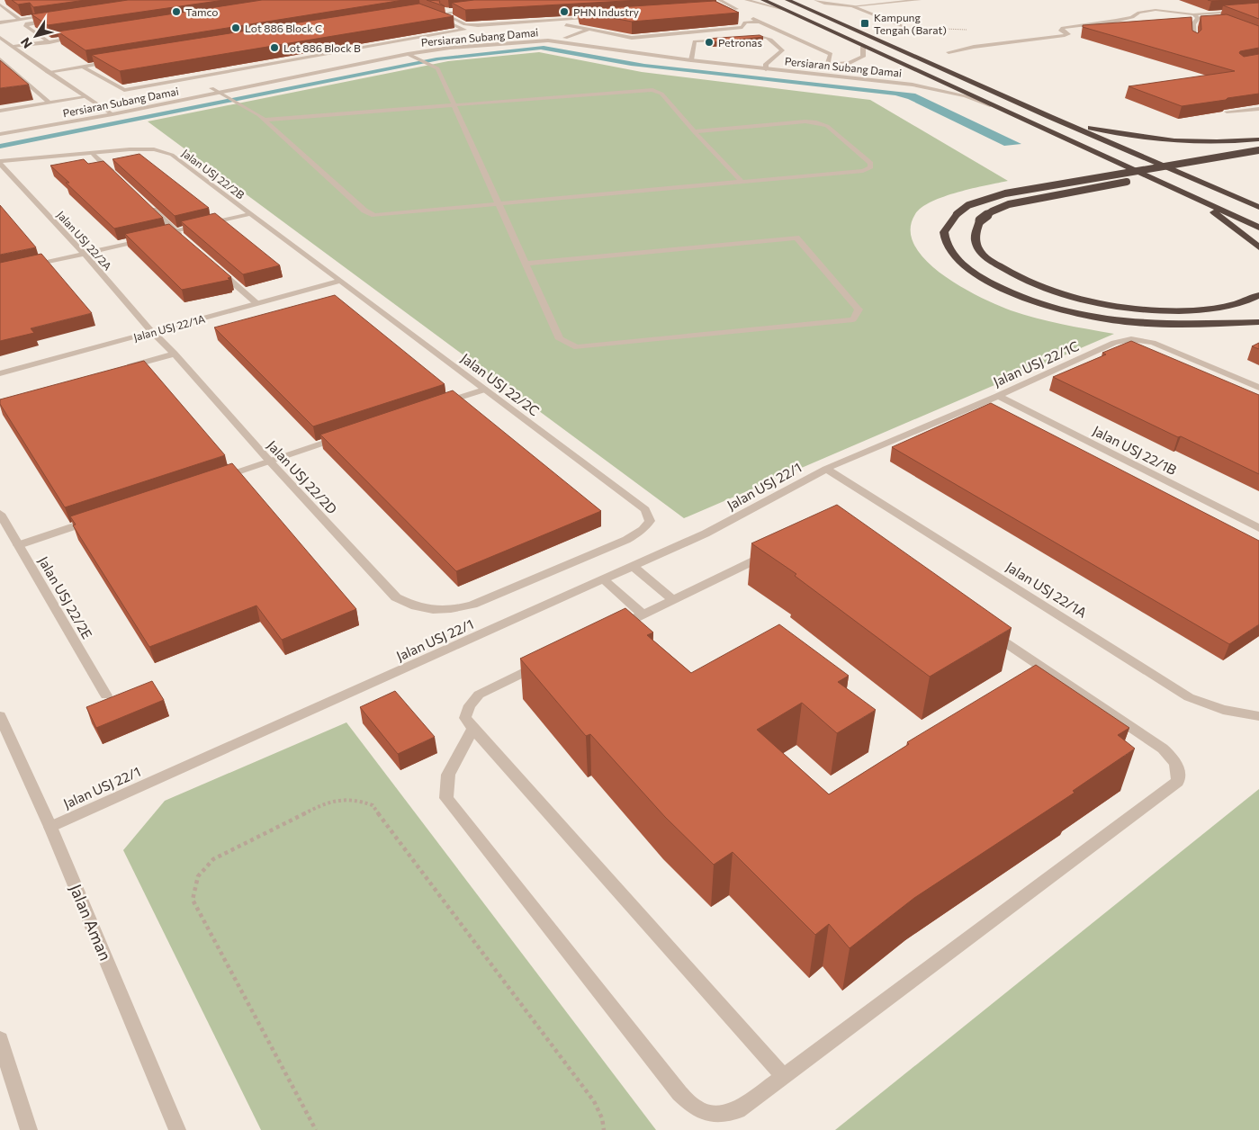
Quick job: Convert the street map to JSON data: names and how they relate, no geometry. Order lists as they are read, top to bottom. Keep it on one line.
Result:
{"streets":{"street":["Persiaran Subang Damai","Jalan USJ 22/2B","Jalan USJ 22/2A","Jalan USJ 22/1A","Jalan USJ 22/1C","Jalan USJ 22/2C","Jalan USJ 22/1B","Jalan USJ 22/2D","Jalan USJ 22/1","Jalan USJ 22/2E","Jalan Aman"]},"crossings":[["Jalan USJ 22/2B","Jalan USJ 22/2A"],["Jalan USJ 22/2B","Jalan USJ 22/1A"],["Jalan USJ 22/2B","Jalan USJ 22/2C"],["Jalan USJ 22/2A","Jalan USJ 22/1A"],["Jalan USJ 22/2A","Jalan USJ 22/2D"],["Jalan USJ 22/1A","Jalan USJ 22/1C"],["Jalan USJ 22/1A","Jalan USJ 22/2C"],["Jalan USJ 22/1A","Jalan USJ 22/2D"],["Jalan USJ 22/1A","Jalan USJ 22/1"],["Jalan USJ 22/1C","Jalan USJ 22/1B"],["Jalan USJ 22/1C","Jalan USJ 22/1"],["Jalan USJ 22/2C","Jalan USJ 22/2D"],["Jalan USJ 22/1","Jalan Aman"]],"places":{"other":["Tamco","PHN Industry","Lot 886 Block C","Petronas","Lot 886 Block B"],"transit":["Kampung Tengah (Barat)"]},"north":"bottom left"}
